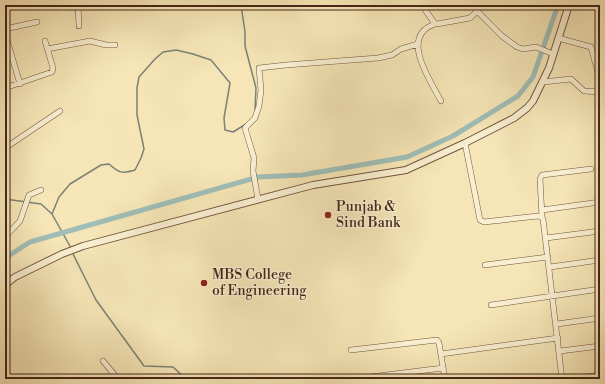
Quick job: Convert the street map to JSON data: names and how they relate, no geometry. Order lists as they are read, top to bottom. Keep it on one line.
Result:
{"places":["Punjab & Sind Bank","MBS College of Engineering"]}
